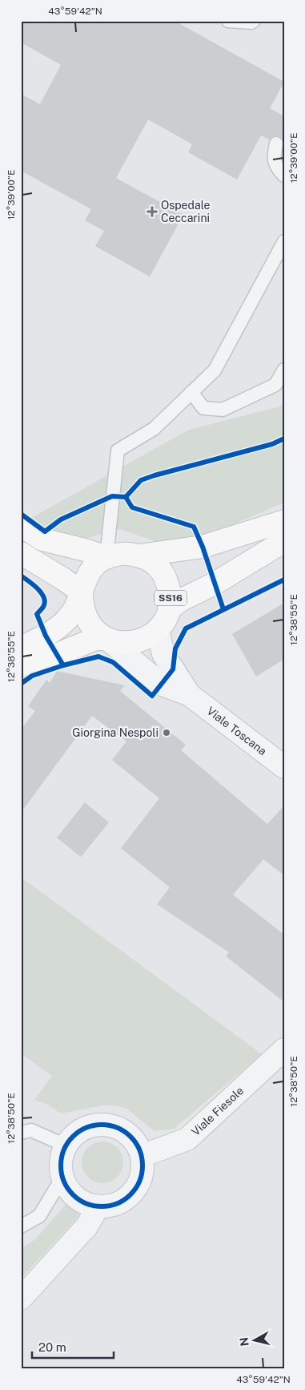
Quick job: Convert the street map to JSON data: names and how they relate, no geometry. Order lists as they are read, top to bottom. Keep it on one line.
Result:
{"streets":{"main road":["SS16"],"street":["Viale Toscana","Viale Fiesole"]},"crossings":[["SS16","Viale Toscana"]],"places":{"health":["Ospedale Ceccarini"],"other":["Giorgina Nespoli"]},"scale_bar":"20 m","north":"left","coordinates":["43°59'42\"N","12°39'00\"E","12°38'55\"E","12°38'50\"E"]}
